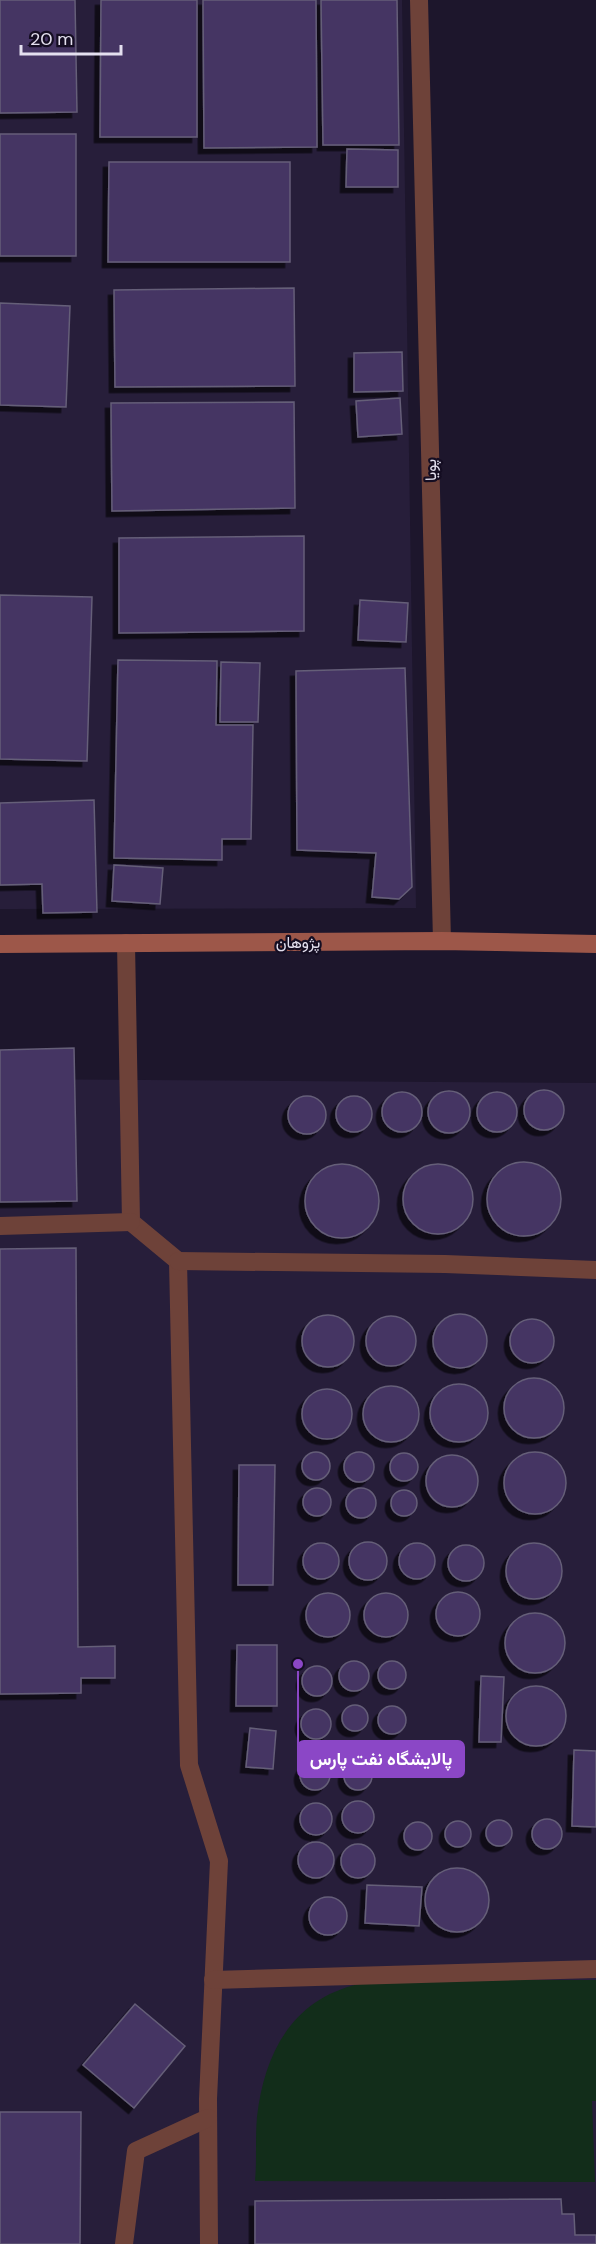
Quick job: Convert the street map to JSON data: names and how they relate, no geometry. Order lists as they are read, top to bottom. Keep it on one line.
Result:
{"streets":{"main road":["پژوهان"],"street":["پویا"]},"crossings":[["پویا","پژوهان"]],"places":["پالایشگاه نفت پارس"],"scale_bar":"20 m"}
